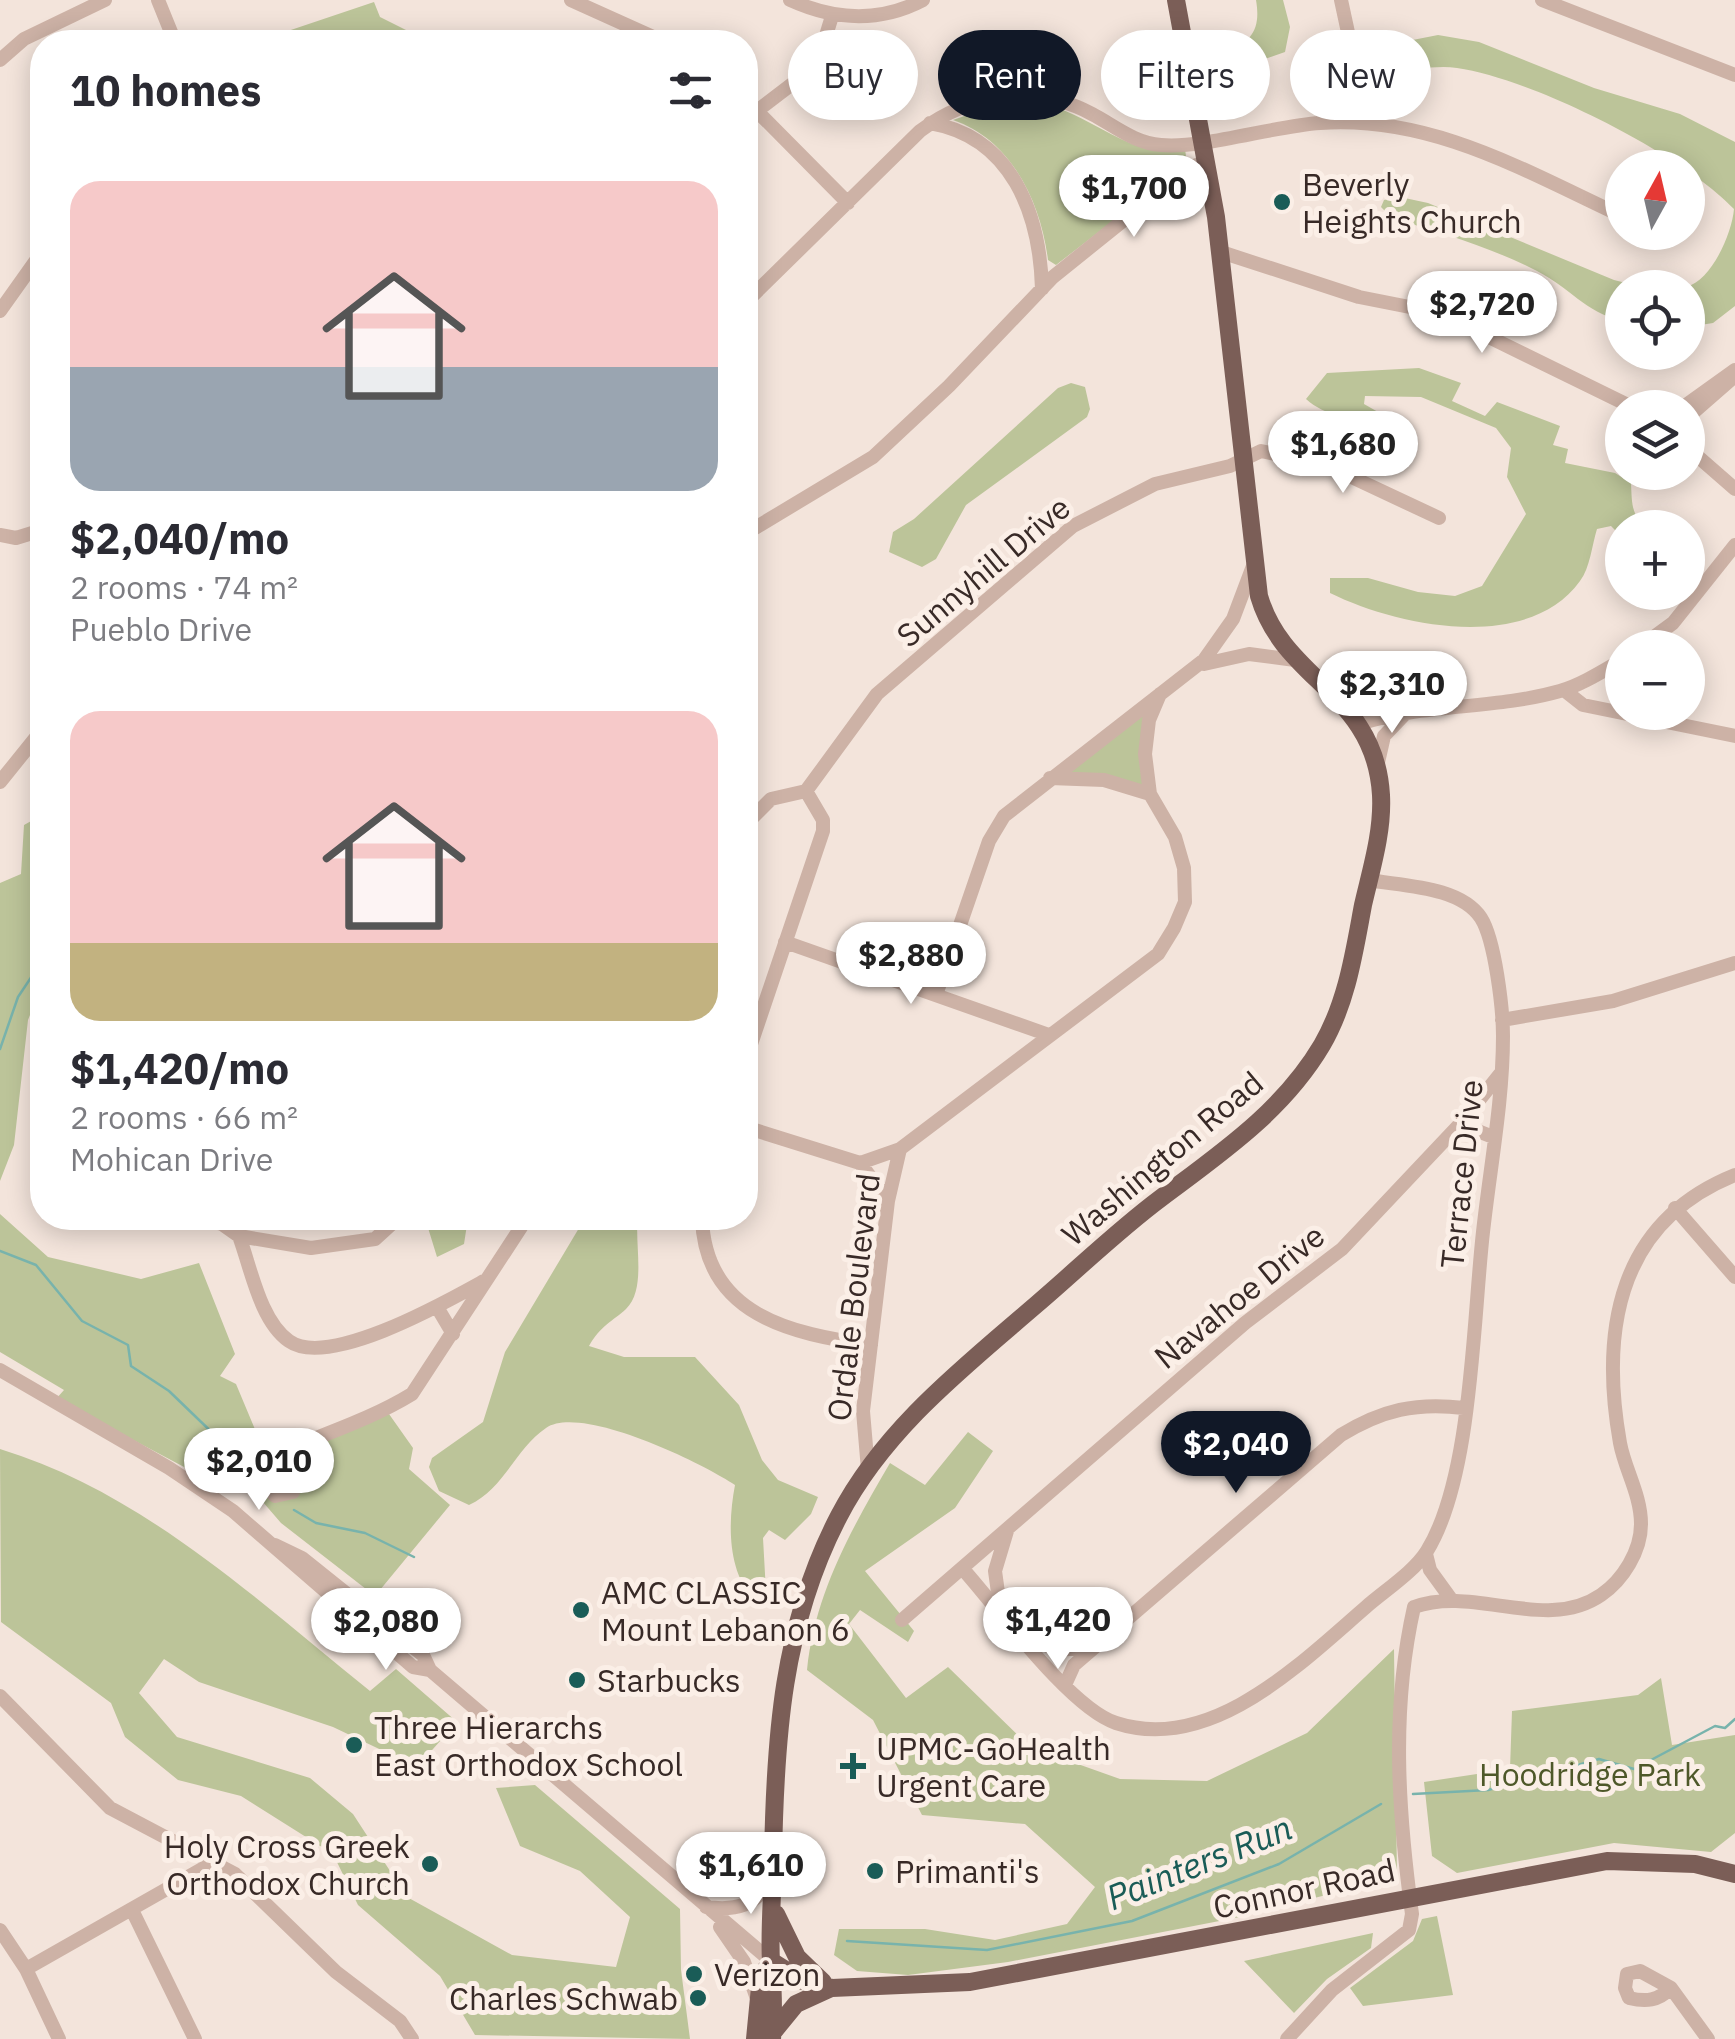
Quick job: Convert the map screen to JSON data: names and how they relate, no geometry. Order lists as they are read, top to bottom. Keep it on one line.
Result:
{"streets":{"main road":["Washington Road","Connor Road"],"street":["Sunnyhill Drive","Terrace Drive","Navahoe Drive","Ordale Boulevard"]},"crossings":[["Sunnyhill Drive","Washington Road"],["Washington Road","Terrace Drive"],["Washington Road","Ordale Boulevard"],["Washington Road","Connor Road"],["Terrace Drive","Navahoe Drive"]],"water":["Painters Run"],"parks":["Hoodridge Park"],"places":{"other":["Beverly Heights Church","AMC CLASSIC Mount Lebanon 6","Starbucks","Three Hierarchs East Orthodox School","Holy Cross Greek Orthodox Church","Primanti's","Verizon","Charles Schwab"],"health":["UPMC-GoHealth Urgent Care"]},"north":"top","page":{"chip":["Buy","Rent","Filters","New"],"heading":"10 homes","map_buttons":["+","−"],"list":[{"name":"$2,040/mo","note":"2 rooms · 74 m² · Pueblo Drive"},{"name":"$1,420/mo","note":"2 rooms · 66 m² · Mohican Drive"}],"price":["$1,700","$2,720","$1,680","$2,310","$2,880","$2,040","$2,010","$1,420","$2,080","$1,610"]}}
